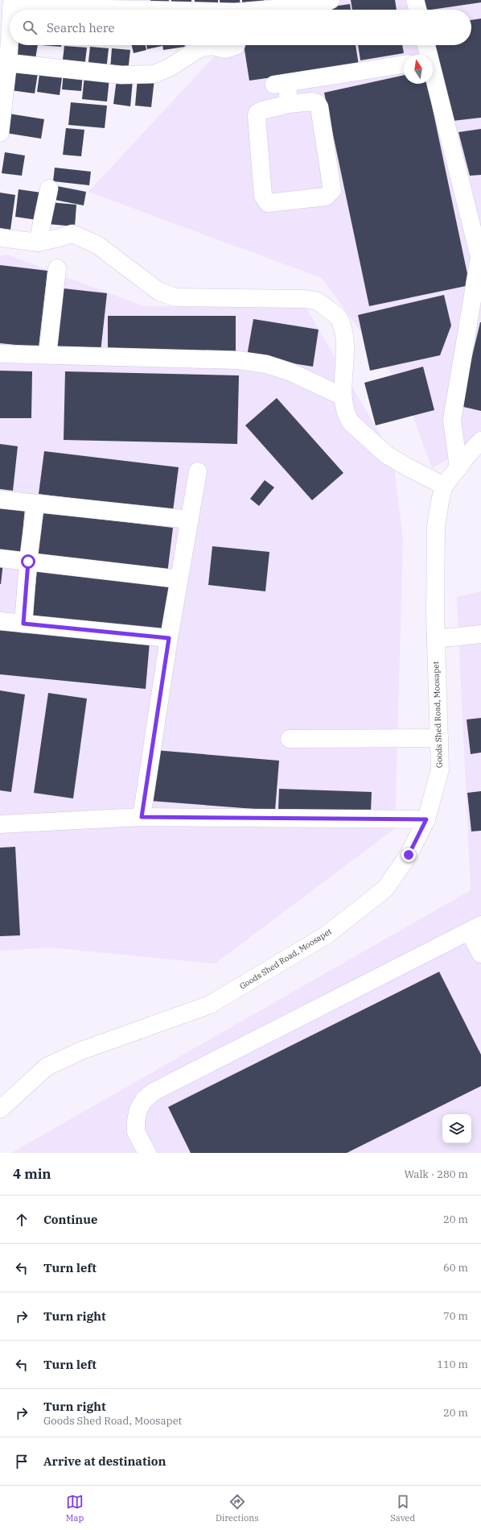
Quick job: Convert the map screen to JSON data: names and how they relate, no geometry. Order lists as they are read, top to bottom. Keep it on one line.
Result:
{"streets":{"street":["Goods Shed Road, Moosapet"]},"north":"top","page":{"search":"Search here","heading":["4 min","Walk · 280 m"],"list":[["Continue","20 m"],["Turn left","60 m"],["Turn right","70 m"],["Turn left","110 m"],["Turn right","Goods Shed Road, Moosapet","20 m"],"Arrive at destination"],"nav":["Map","Directions","Saved"]}}
